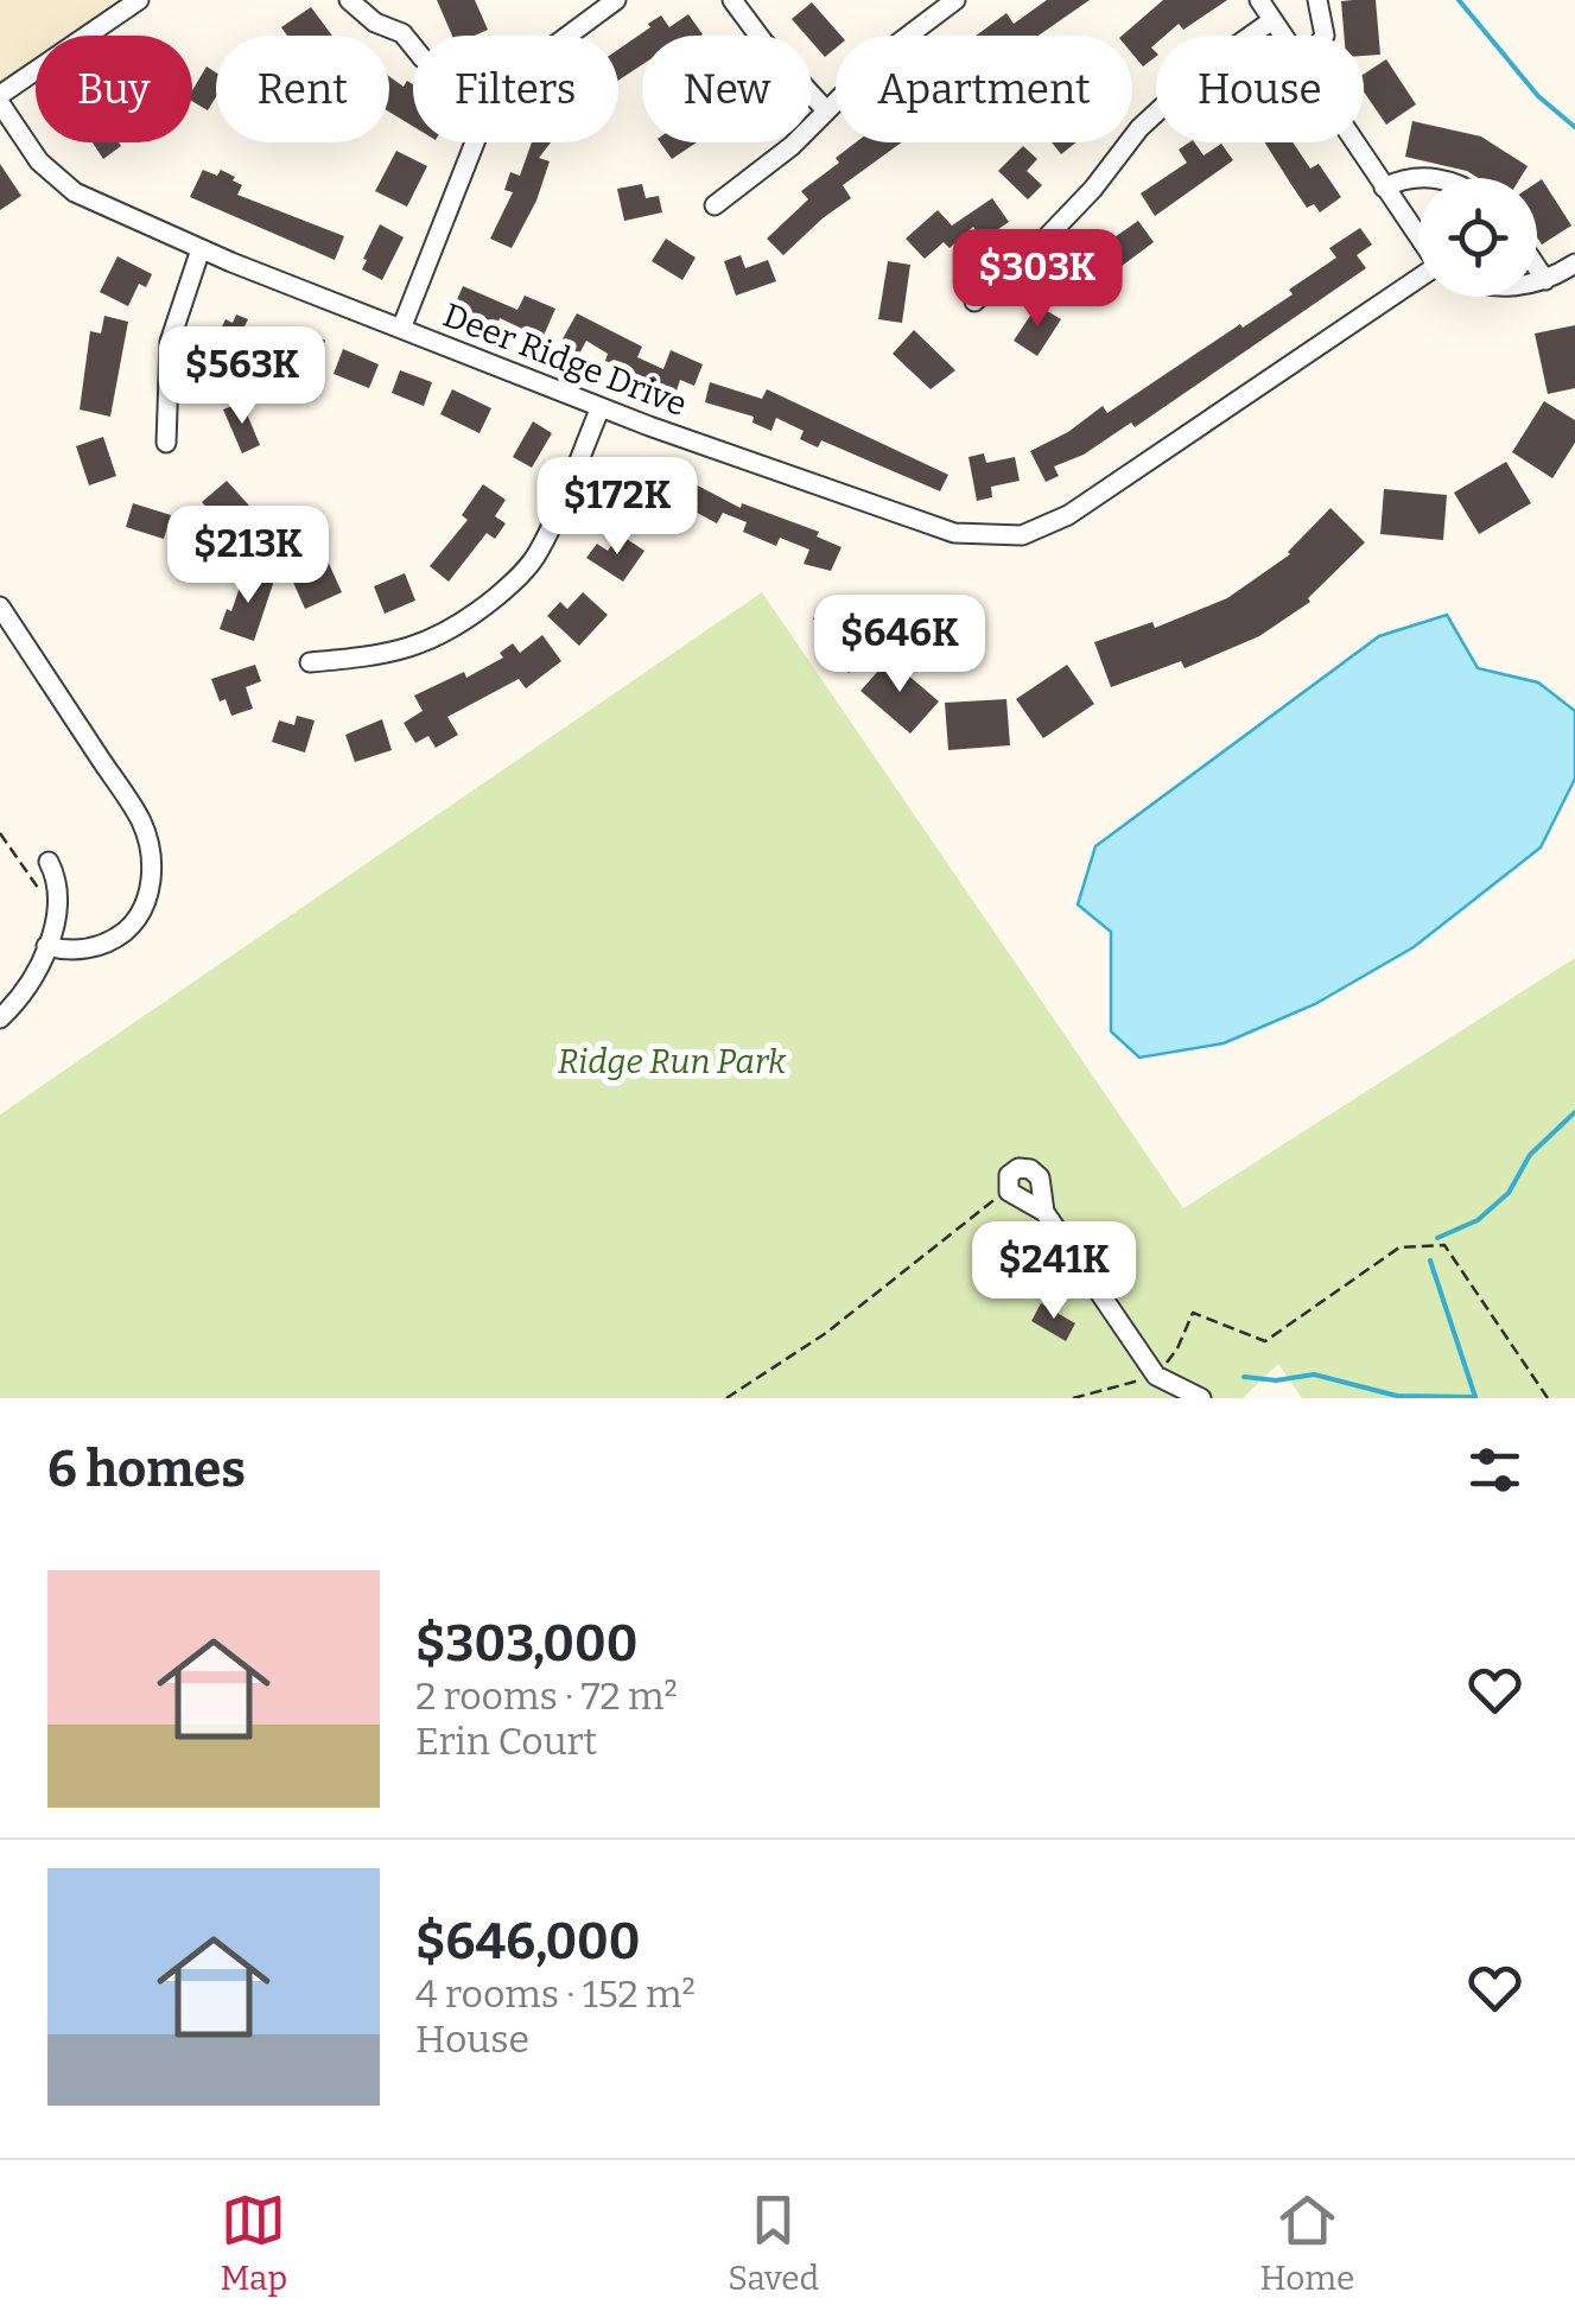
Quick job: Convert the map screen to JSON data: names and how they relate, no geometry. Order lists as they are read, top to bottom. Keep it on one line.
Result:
{"streets":{"street":["Deer Ridge Drive"]},"parks":["Ridge Run Park"],"page":{"chip":["Buy","Rent","Filters","New","Apartment","House"],"price":["$303K","$563K","$172K","$213K","$646K","$241K"],"heading":"6 homes","list":[{"name":"$303,000","note":"2 rooms · 72 m² · Erin Court"},{"name":"$646,000","note":"4 rooms · 152 m² · House"}],"tabs":["Map","Saved","Home"]}}
